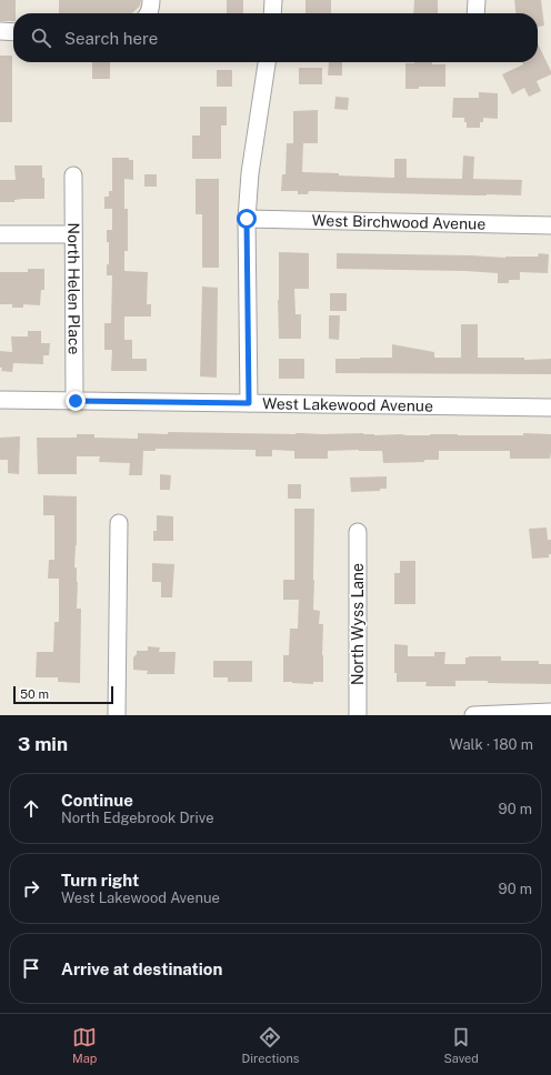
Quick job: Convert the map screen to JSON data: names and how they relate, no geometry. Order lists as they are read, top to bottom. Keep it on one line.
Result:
{"streets":{"street":["West Birchwood Avenue","North Helen Place","West Lakewood Avenue","North Wyss Lane"]},"crossings":[["North Helen Place","West Lakewood Avenue"]],"scale_bar":"50 m","page":{"search":"Search here","scale":"50 m","heading":["3 min","Walk · 180 m"],"list":[["Continue","North Edgebrook Drive","90 m"],["Turn right","West Lakewood Avenue","90 m"],"Arrive at destination"],"nav":["Map","Directions","Saved"]}}
